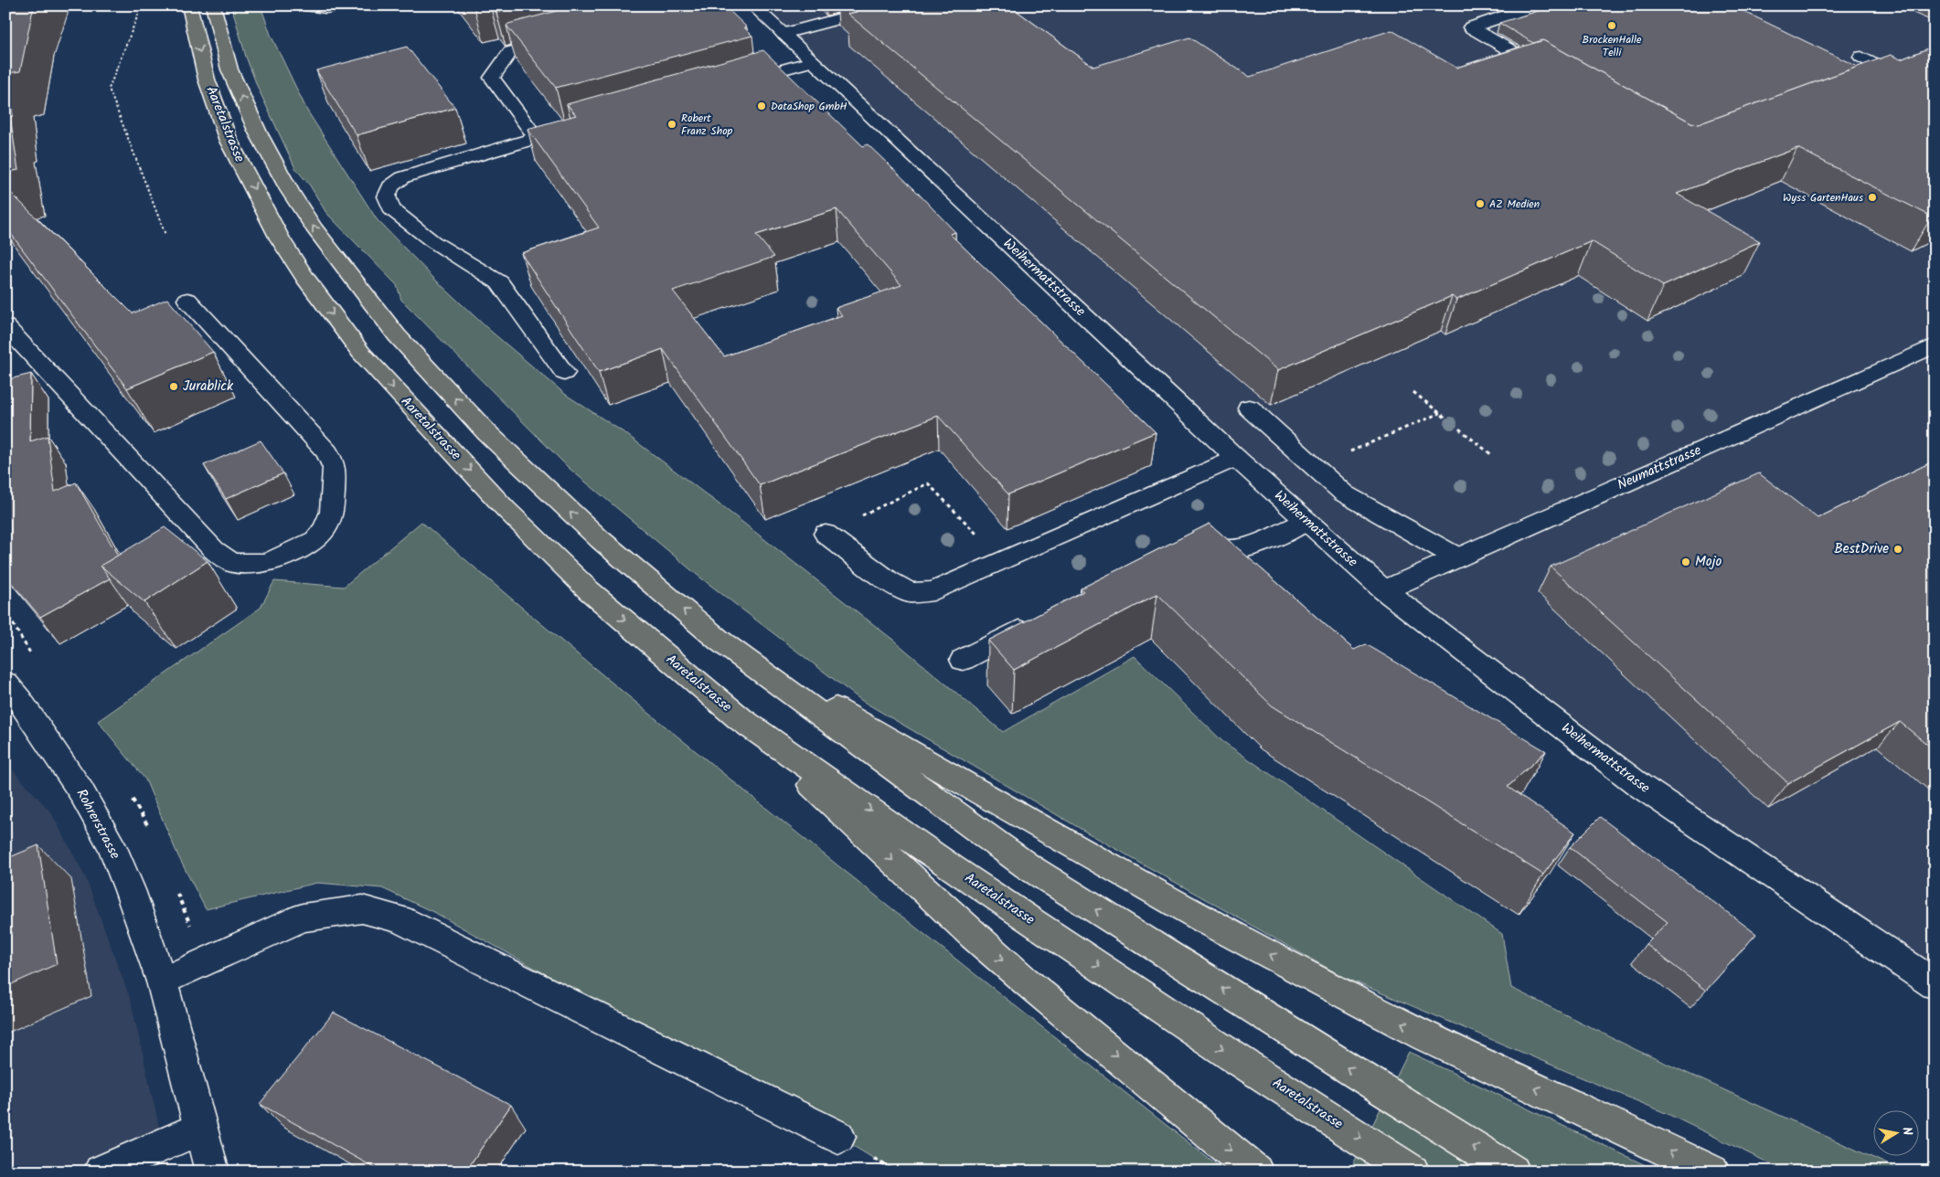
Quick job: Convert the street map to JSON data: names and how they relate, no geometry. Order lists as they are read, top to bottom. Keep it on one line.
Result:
{"streets":{"main road":["Aaretalstrasse"],"street":["Weihermattstrasse","Neumattstrasse","Rohrerstrasse"]},"crossings":[["Weihermattstrasse","Neumattstrasse"]],"places":["BrockenHalle Telli","DataShop GmbH","Robert Franz Shop","Wyss GartenHaus","AZ Medien","Jurablick","BestDrive","Mojo"],"north":"right"}
